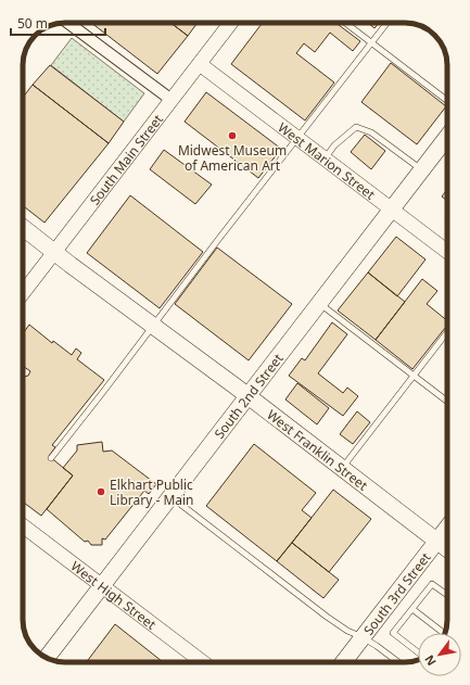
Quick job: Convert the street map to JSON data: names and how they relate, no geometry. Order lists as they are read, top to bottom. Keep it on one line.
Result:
{"streets":{"main road":["South 2nd Street","West Franklin Street","South 3rd Street"],"street":["South Main Street","West Marion Street","West High Street"]},"crossings":[["South Main Street","West Marion Street"],["South Main Street","West Franklin Street"],["West Marion Street","South 2nd Street"],["South 2nd Street","West Franklin Street"],["South 2nd Street","West High Street"],["West Franklin Street","South 3rd Street"]],"places":["Midwest Museum of American Art","Elkhart Public Library - Main"],"scale_bar":"50 m","north":"bottom left"}
